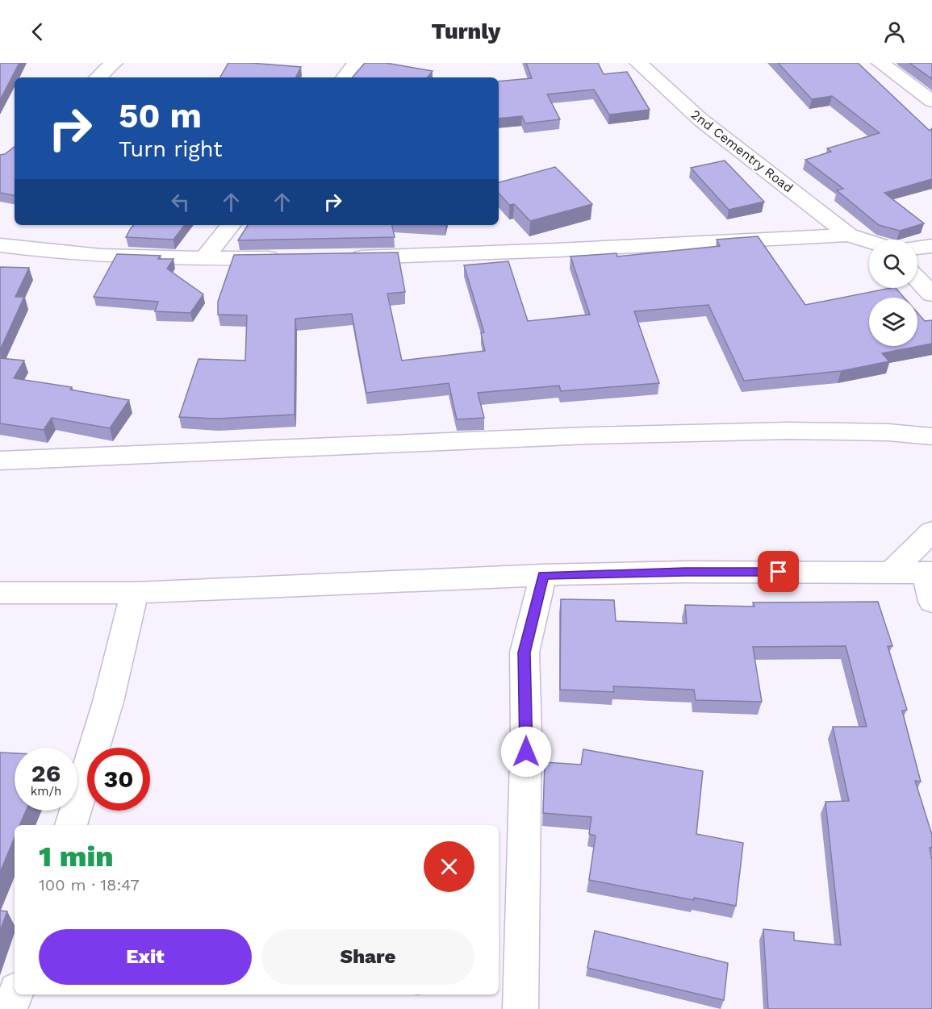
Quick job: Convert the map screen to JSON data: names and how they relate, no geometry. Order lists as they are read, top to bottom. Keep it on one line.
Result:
{"streets":{"street":["2nd Cementry Road"]},"page":{"header":"Turnly","turn":["50 m","Turn right"],"speed":"26 km/h","limit":"30","heading":["1 min","100 m · 18:47"],"buttons":["Exit","Share"]}}
